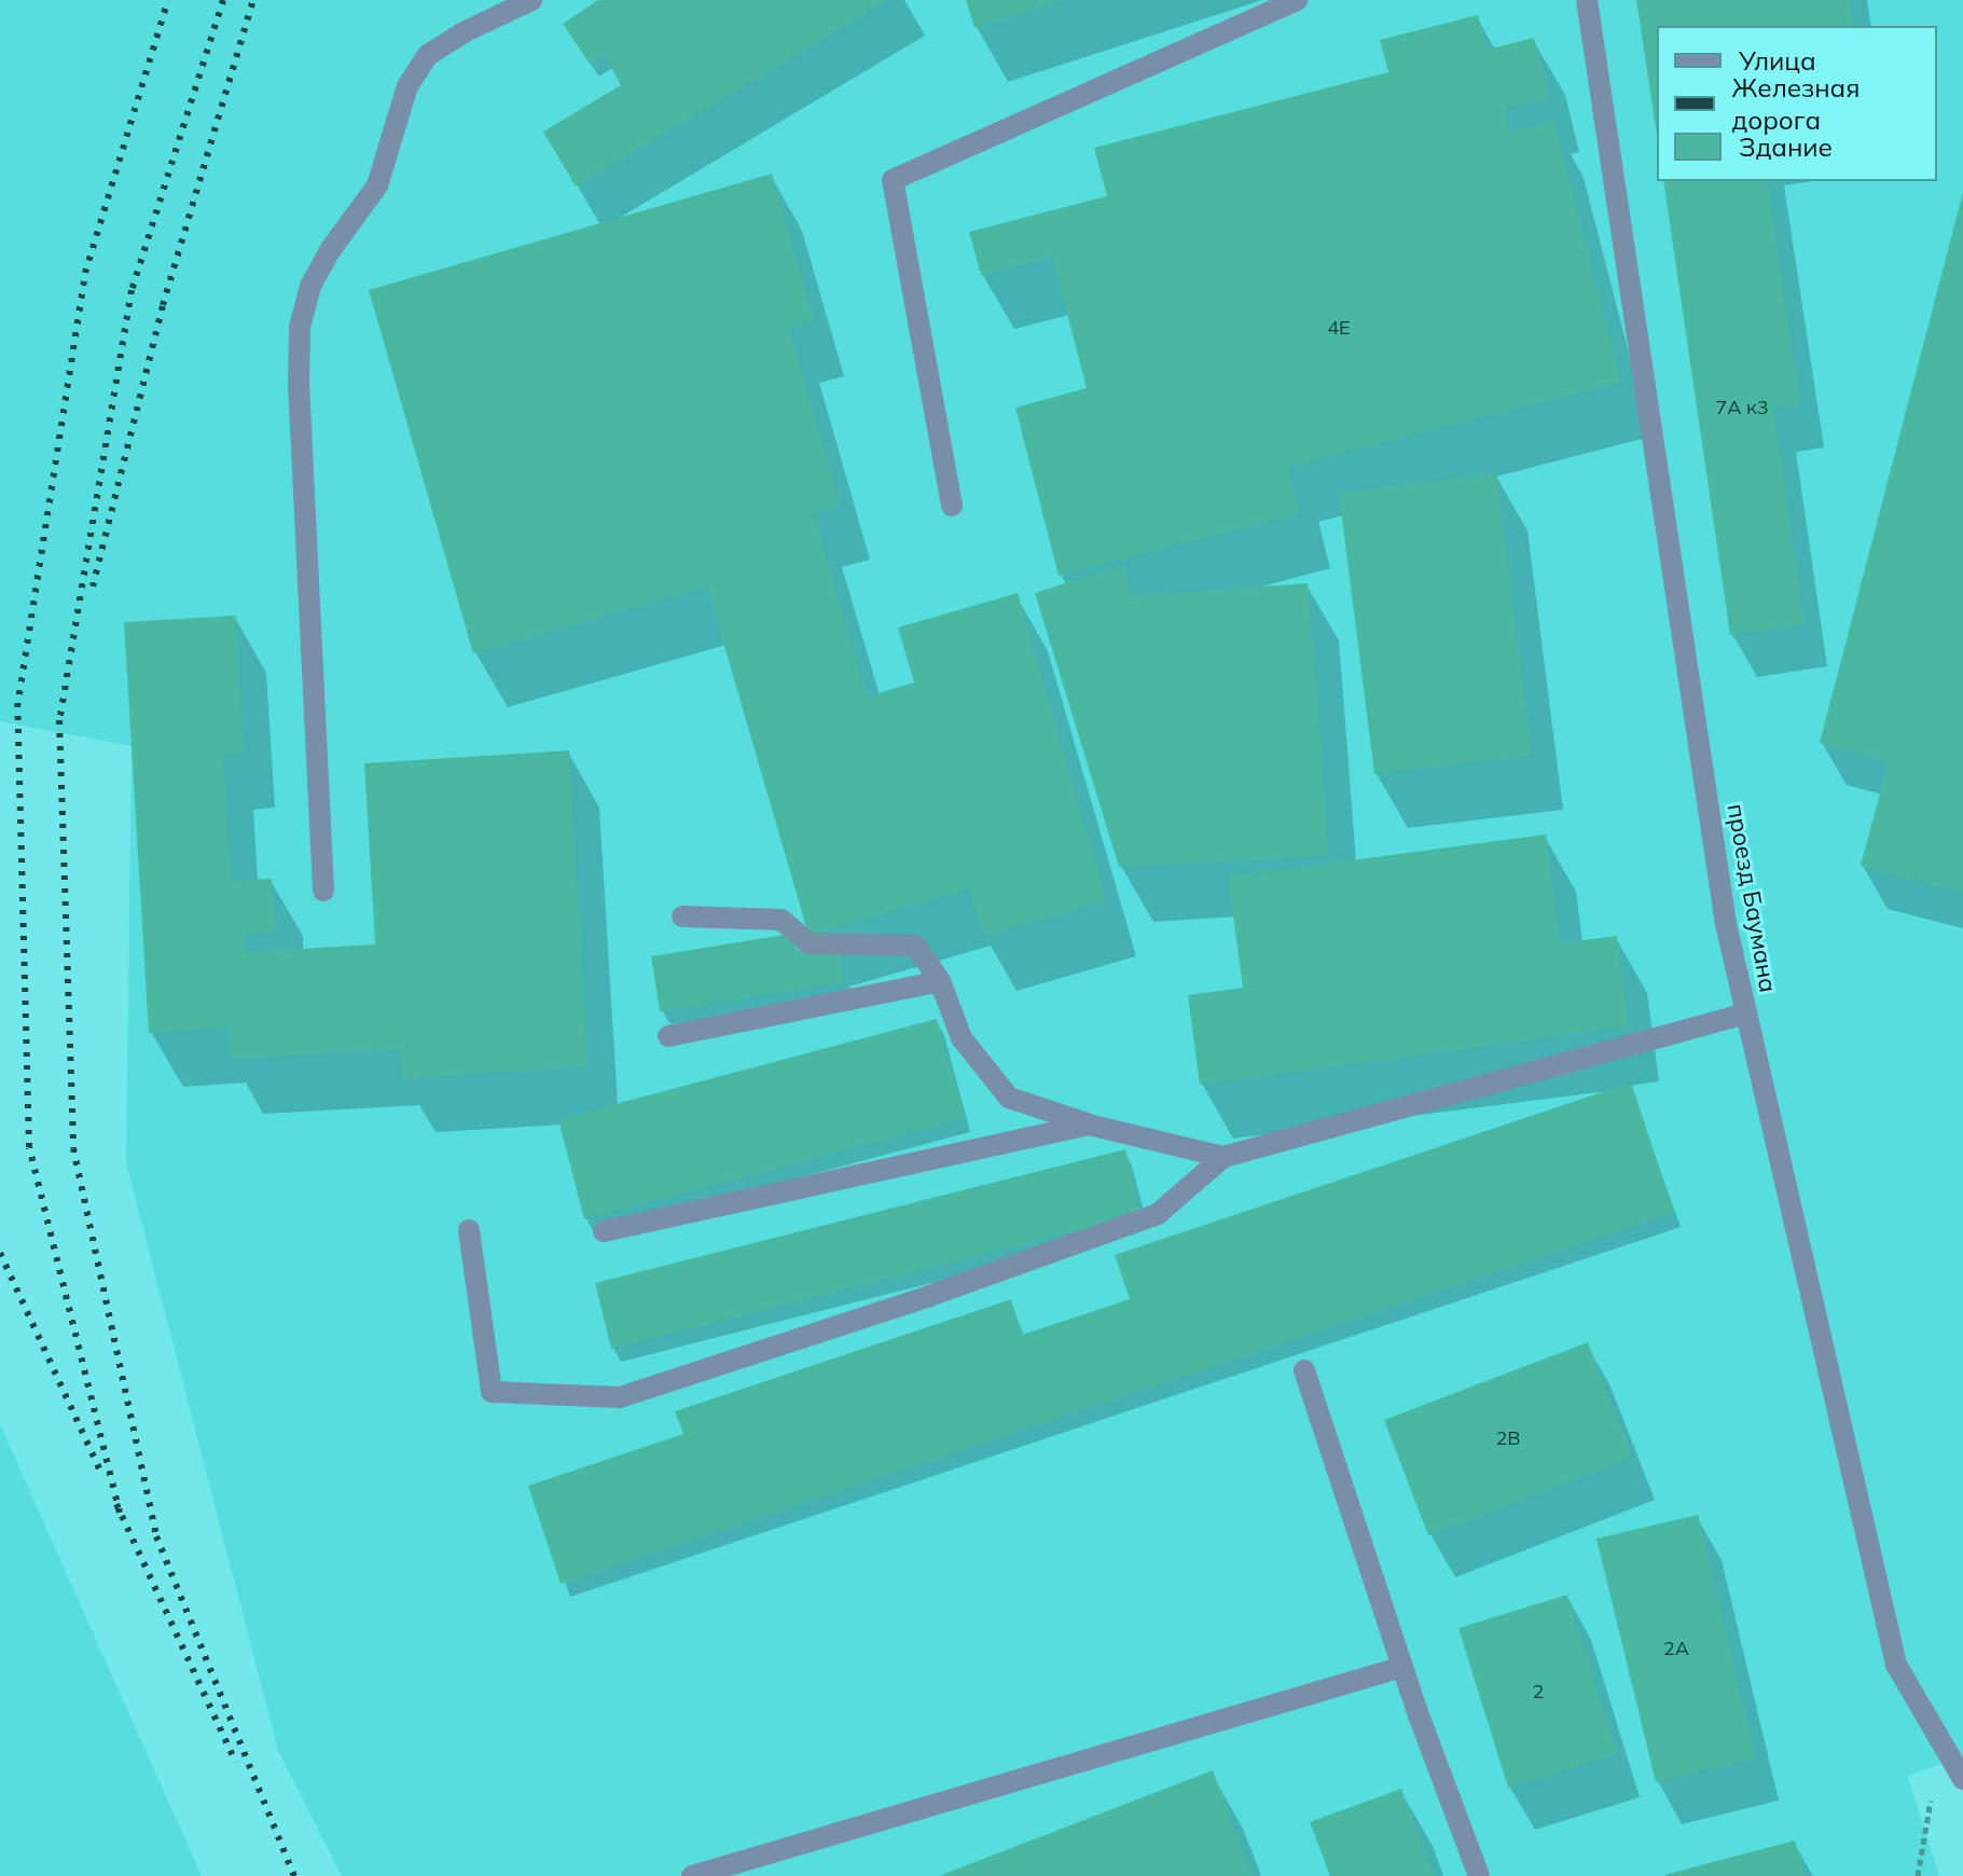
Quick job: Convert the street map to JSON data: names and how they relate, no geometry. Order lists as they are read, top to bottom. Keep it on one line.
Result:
{"streets":{"street":["проезд Баумана"]},"house_numbers":["4E","7А к3","2B","2A","2"],"legend":["Улица","Железная дорога","Здание"]}
